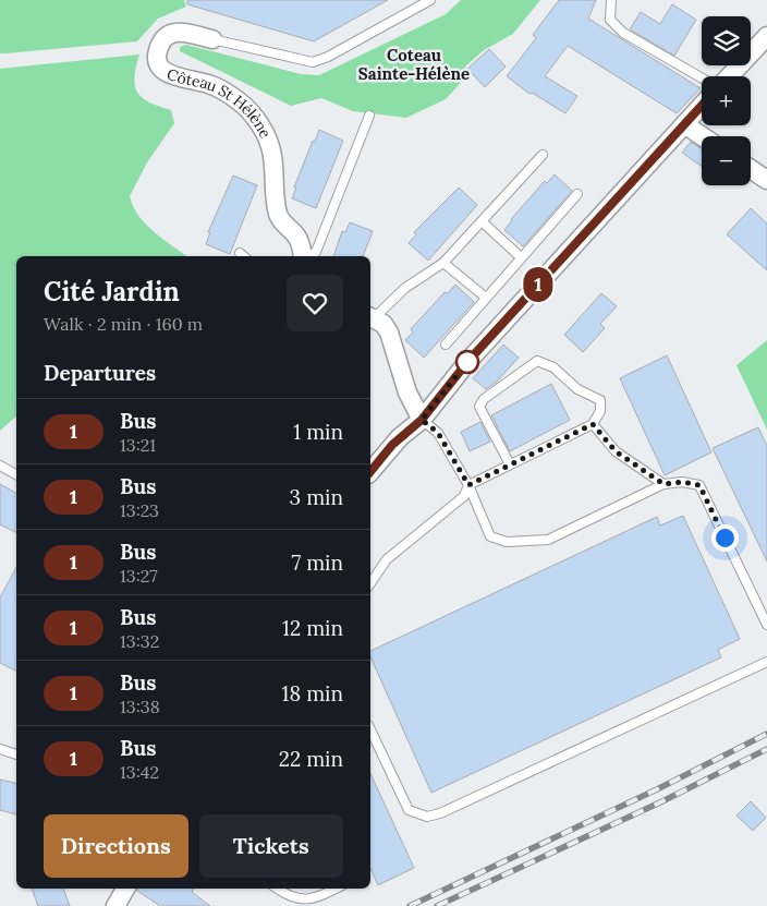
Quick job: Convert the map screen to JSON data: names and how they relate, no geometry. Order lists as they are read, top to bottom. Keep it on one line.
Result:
{"streets":{"street":["Côteau St Hélène"]},"districts":["Coteau Sainte-Hélène"],"lines":["bus line 1"],"page":{"on_map":"1","map_buttons":["+","−"],"heading":[["Cité Jardin","Walk · 2 min · 160 m"],"Departures"],"list":[{"mark":"1","name":"Bus","note":"13:21","value":"1 min"},{"mark":"1","name":"Bus","note":"13:23","value":"3 min"},{"mark":"1","name":"Bus","note":"13:27","value":"7 min"},{"mark":"1","name":"Bus","note":"13:32","value":"12 min"},{"mark":"1","name":"Bus","note":"13:38","value":"18 min"},{"mark":"1","name":"Bus","note":"13:42","value":"22 min"}],"buttons":["Directions","Tickets"]}}
